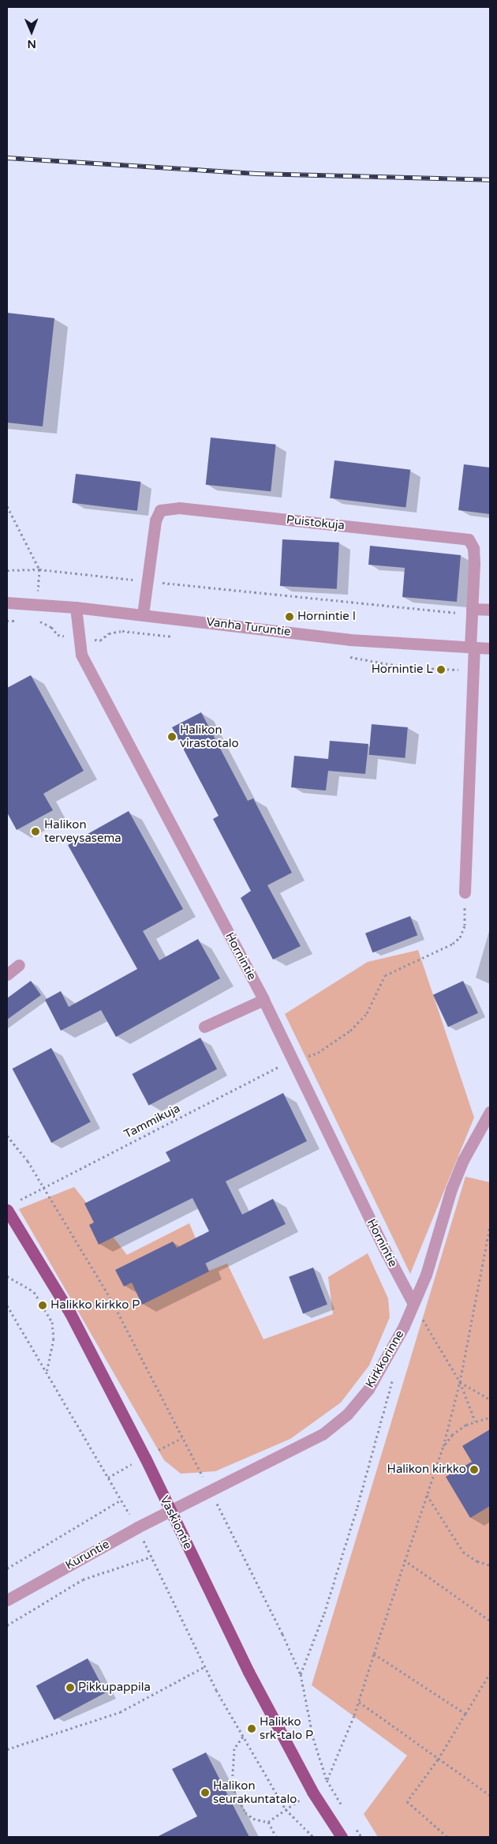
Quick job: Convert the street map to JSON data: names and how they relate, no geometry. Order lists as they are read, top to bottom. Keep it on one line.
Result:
{"streets":{"main road":["Vaskiontie"],"street":["Puistokuja","Vanha Turuntie","Hornintie","Kirkkorinne","Kuruntie"],"path":["Tammikuja"]},"crossings":[["Puistokuja","Vanha Turuntie"],["Puistokuja","Tammikuja"],["Vanha Turuntie","Hornintie"],["Hornintie","Tammikuja"],["Hornintie","Kirkkorinne"],["Kirkkorinne","Vaskiontie"],["Kirkkorinne","Kuruntie"],["Vaskiontie","Kuruntie"]],"places":["Hornintie I","Hornintie L","Halikon virastotalo","Halikon terveysasema","Halikko kirkko P","Halikon kirkko","Pikkupappila","Halikko srk-talo P","Halikon seurakuntatalo"],"north":"bottom"}
